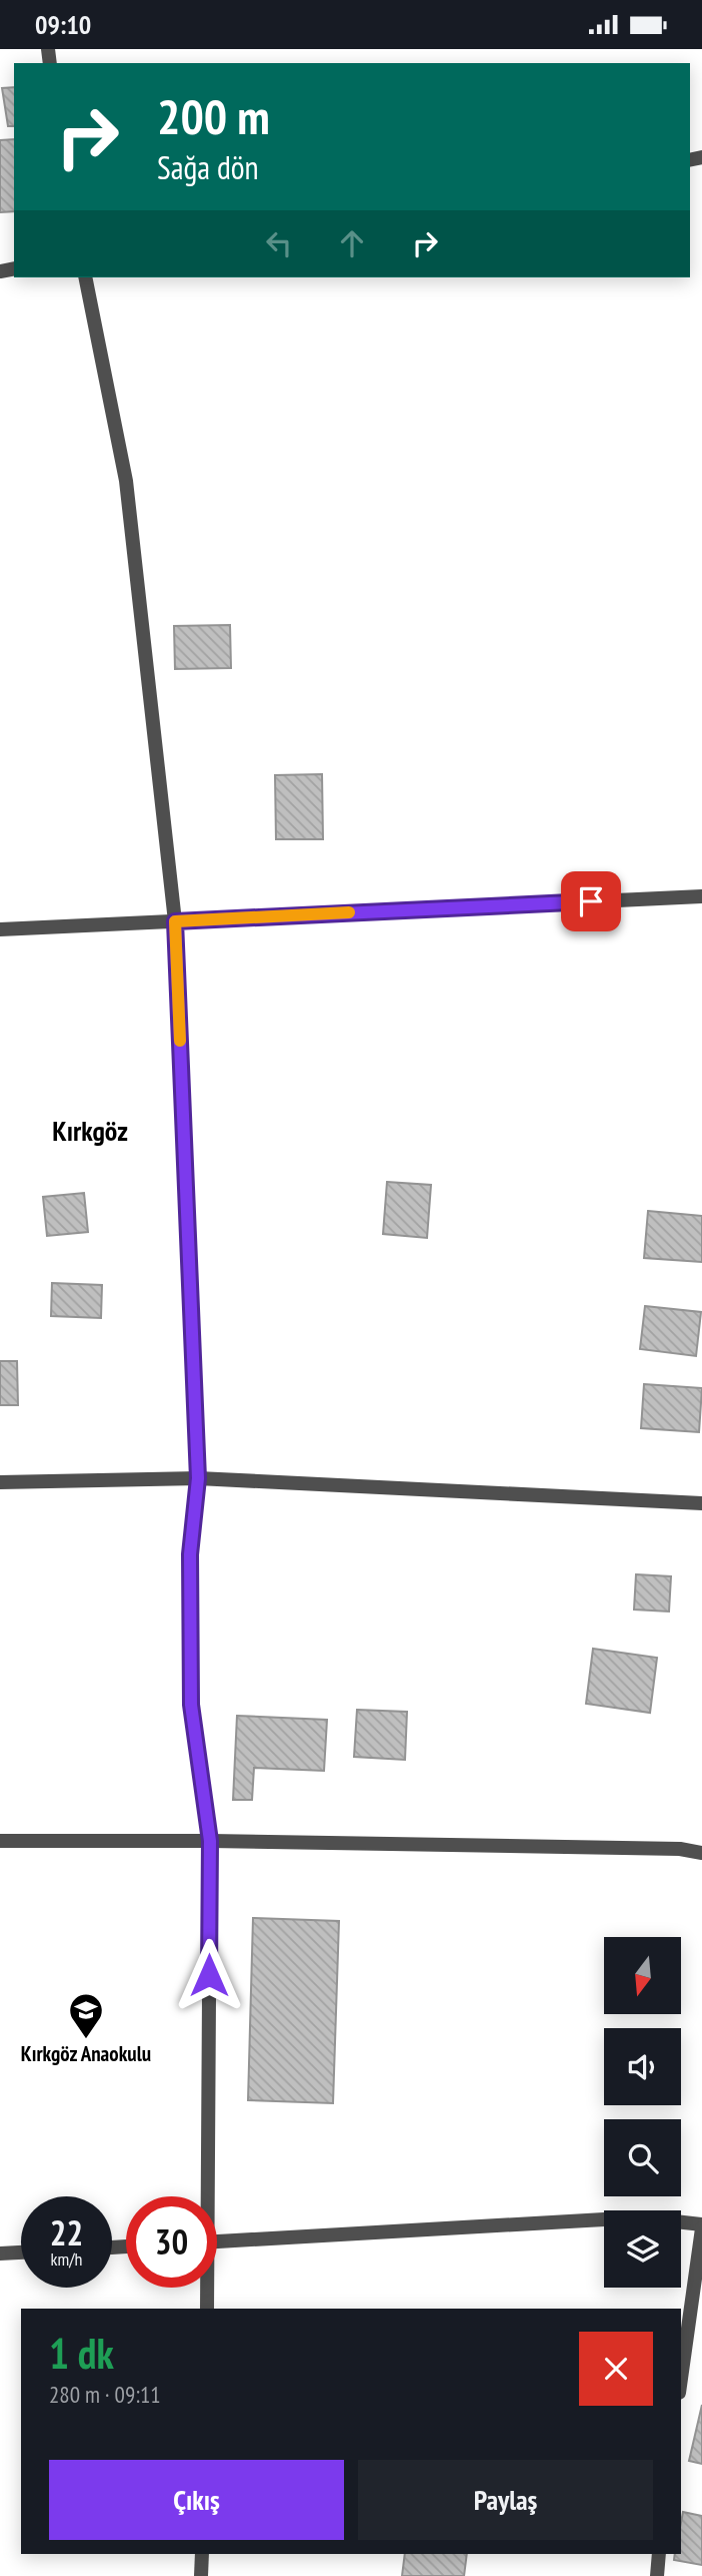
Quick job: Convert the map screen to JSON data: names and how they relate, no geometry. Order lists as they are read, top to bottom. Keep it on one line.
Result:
{"districts":["Kırkgöz"],"places":{"school or university":["Kırkgöz Anaokulu"]},"north":"bottom","page":{"status":"09:10","turn":["200 m","Sağa dön"],"speed":"22 km/h","limit":"30","heading":["1 dk","280 m · 09:11"],"buttons":["Çıkış","Paylaş"]}}
